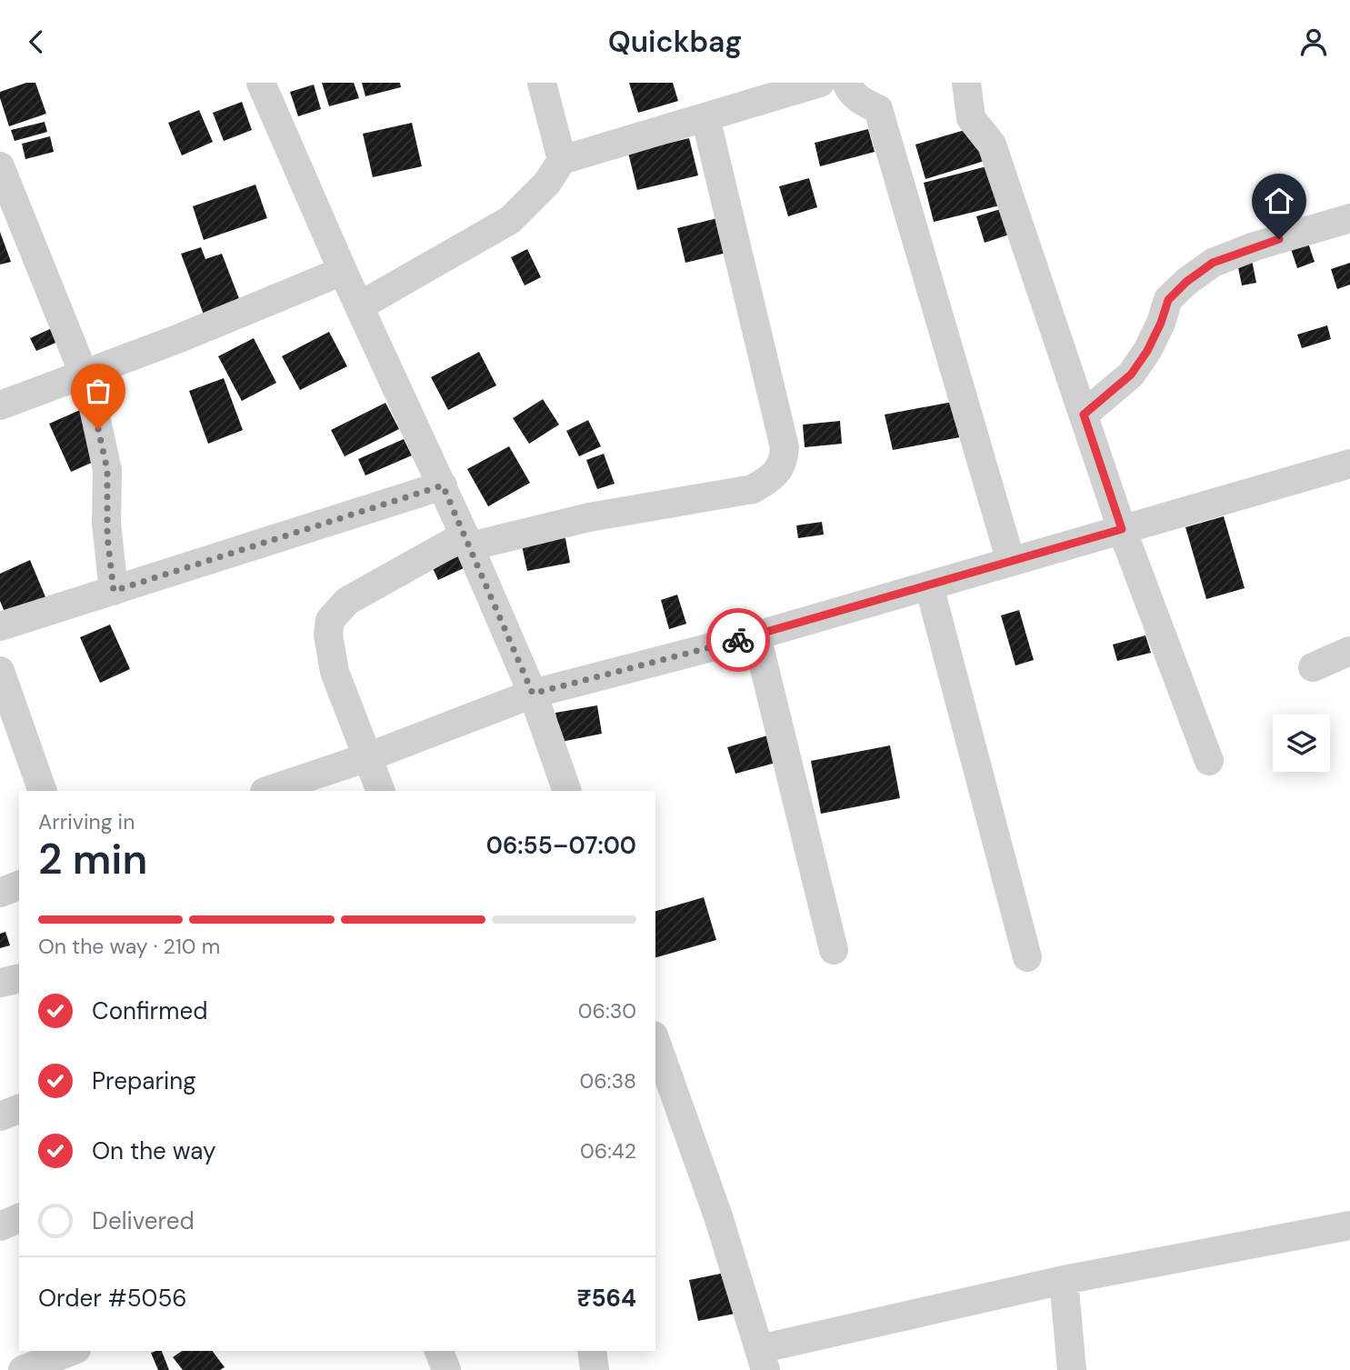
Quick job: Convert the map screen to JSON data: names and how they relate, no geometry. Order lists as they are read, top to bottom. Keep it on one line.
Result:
{"page":{"header":"Quickbag","heading":["2 min","Arriving in","06:55–07:00"],"panel":["Order #5056","₹564"],"bar":"On the way · 210 m","list":[["Confirmed","06:30"],["Preparing","06:38"],["On the way","06:42"],"Delivered"]}}
